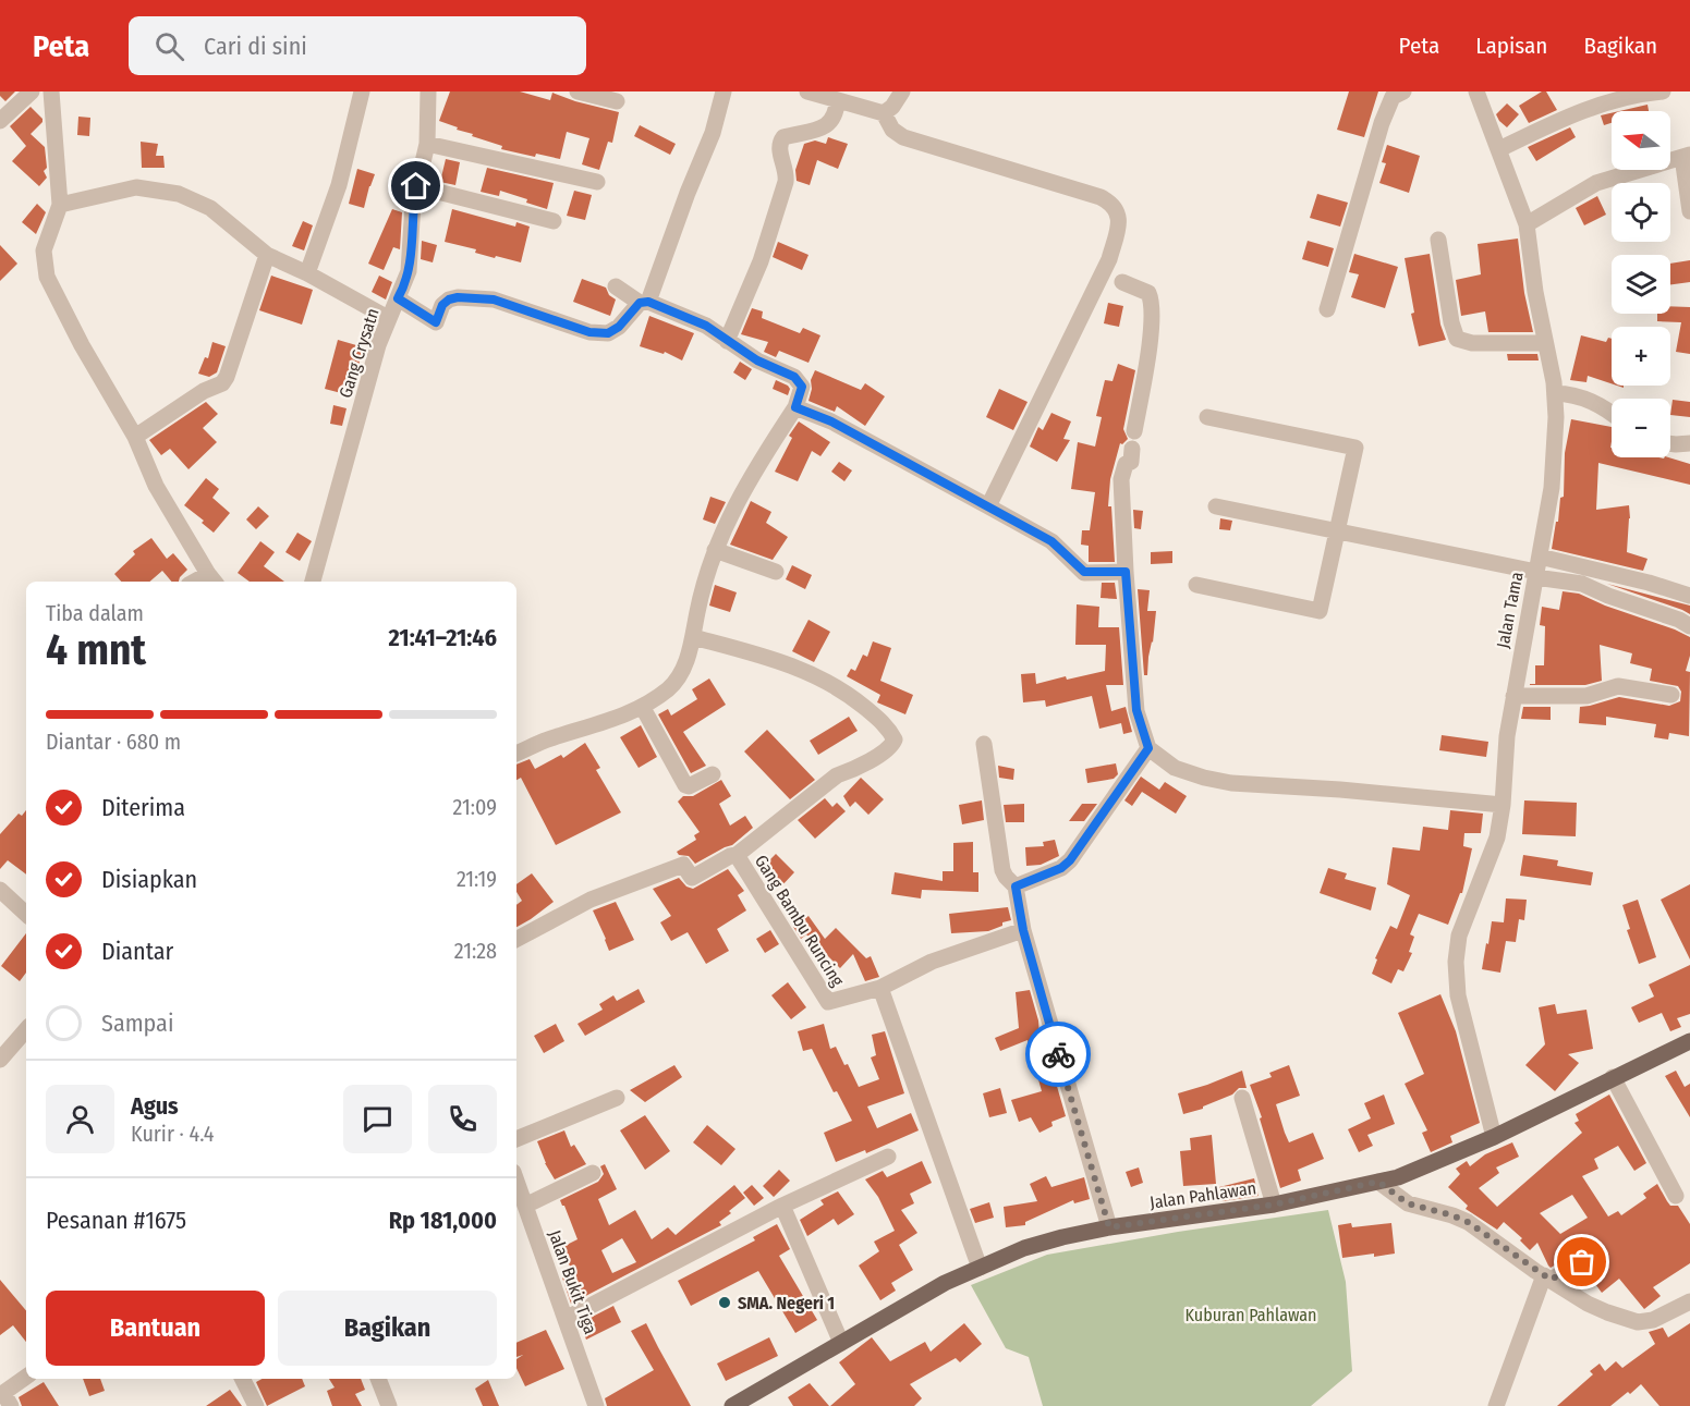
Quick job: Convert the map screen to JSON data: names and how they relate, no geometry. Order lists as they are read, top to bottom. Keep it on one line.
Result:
{"streets":{"main road":["Jalan Pahlawan"],"street":["Gang Crysatn","Jalan Tama","Gang Bambu Runcing","Jalan Bukit Tiga"]},"crossings":[["Jalan Tama","Jalan Pahlawan"]],"parks":["Kuburan Pahlawan"],"places":["SMA. Negeri 1"],"north":"left","page":{"header":"Peta","search":"Cari di sini","nav":["Peta","Lapisan","Bagikan"],"map_buttons":["+","−"],"heading":["4 mnt","Tiba dalam","21:41–21:46"],"panel":["Agus","Kurir · 4.4","Pesanan #1675","Rp 181,000"],"bar":"Diantar · 680 m","list":[["Diterima","21:09"],["Disiapkan","21:19"],["Diantar","21:28"],"Sampai"],"buttons":["Bantuan","Bagikan"]}}
